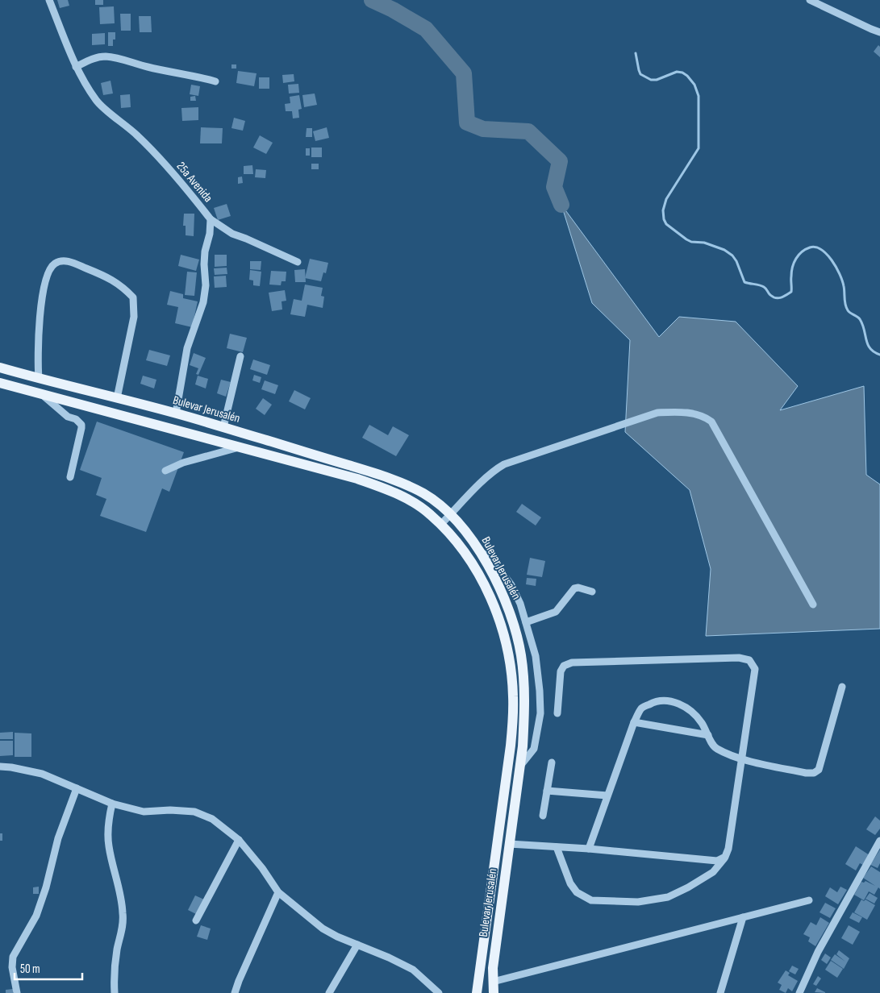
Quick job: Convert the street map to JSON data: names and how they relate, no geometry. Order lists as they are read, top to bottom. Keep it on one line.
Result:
{"streets":{"main road":["Bulevar Jerusalén"],"street":["25a Avenida"]},"crossings":[["25a Avenida","Bulevar Jerusalén"]],"scale_bar":"50 m"}
